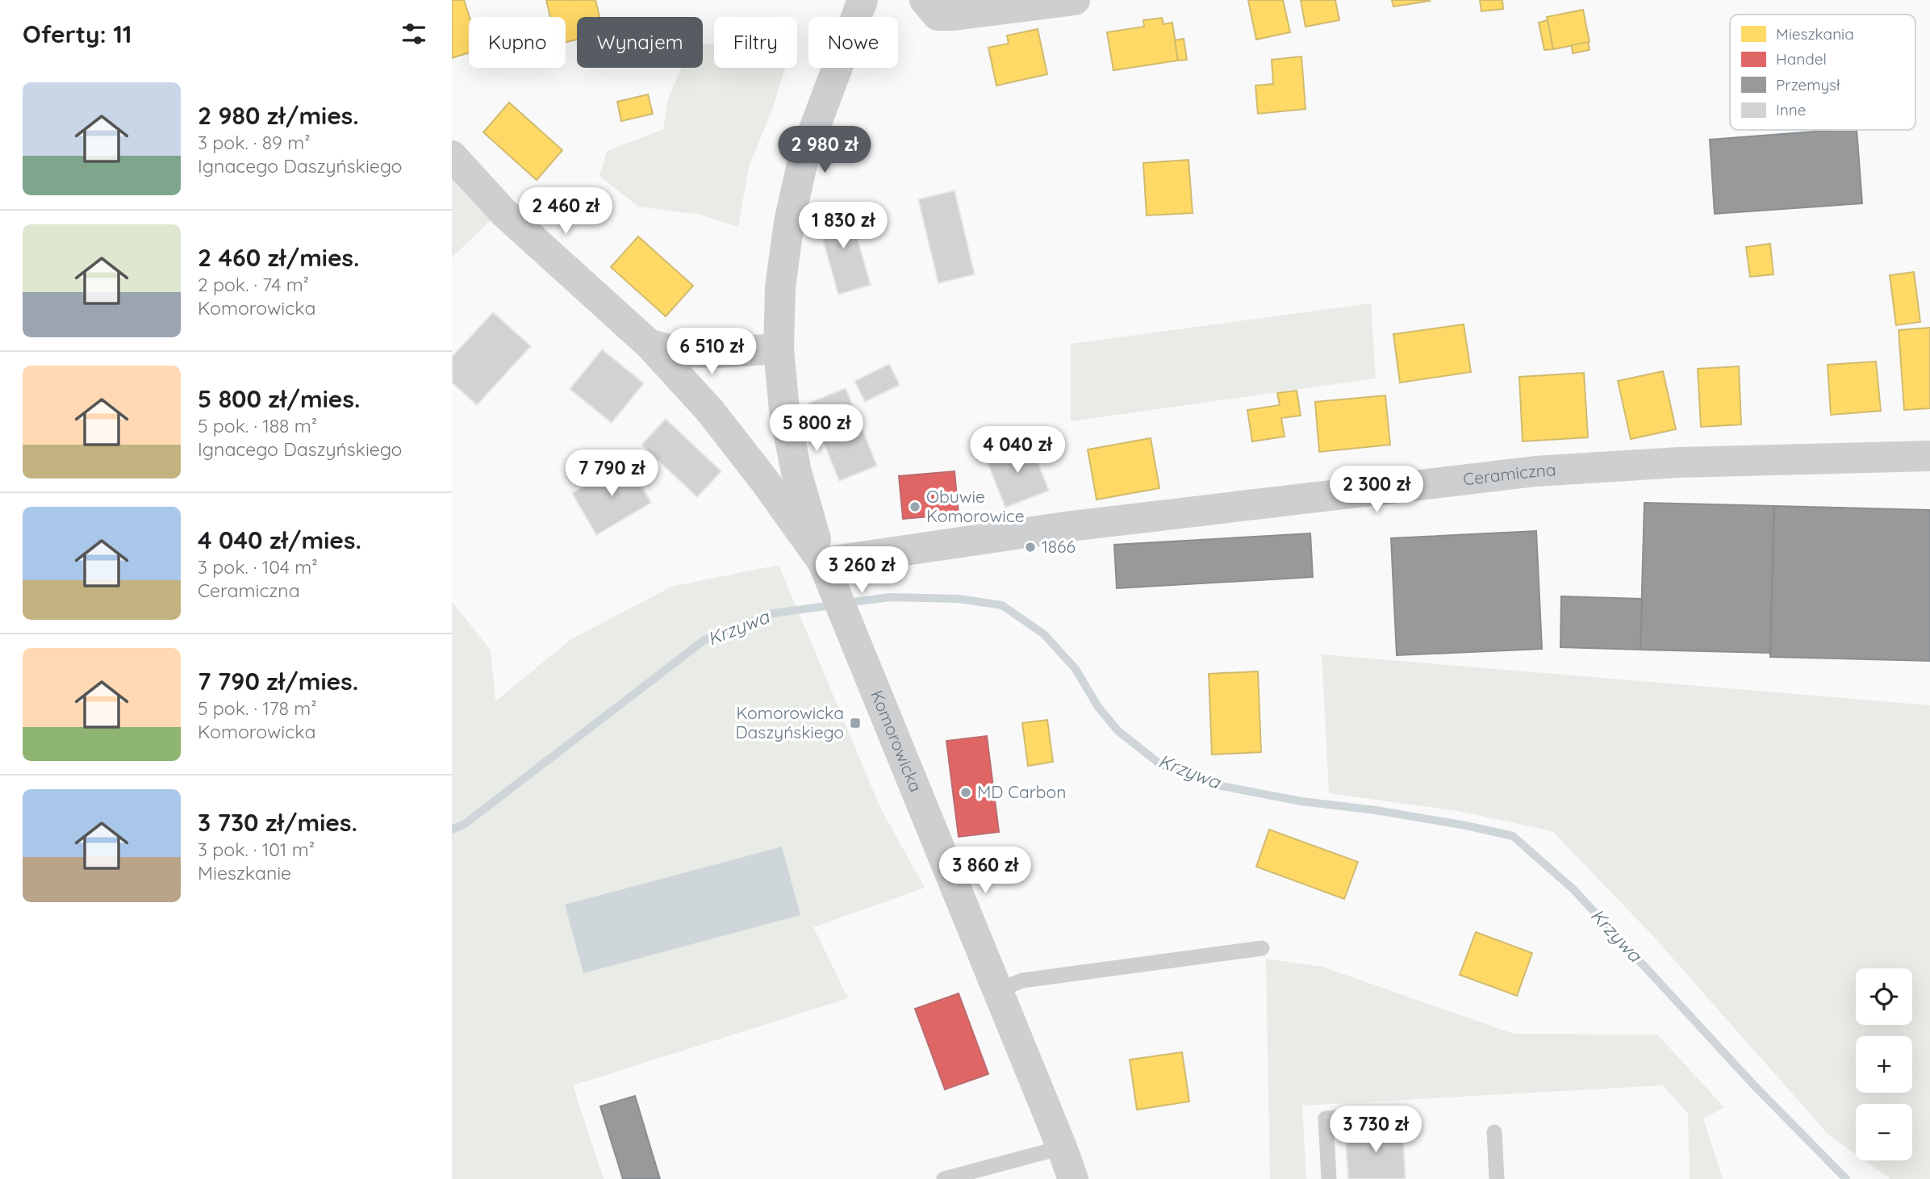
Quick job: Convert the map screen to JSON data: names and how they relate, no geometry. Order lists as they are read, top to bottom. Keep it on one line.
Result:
{"streets":{"street":["Ceramiczna","Komorowicka"]},"crossings":[["Ceramiczna","Komorowicka"]],"water":["Krzywa"],"places":{"other":["Obuwie Komorowice","1866","MD Carbon"],"transit":["Komorowicka Daszyńskiego"]},"legend":["Mieszkania","Handel","Przemysł","Inne"],"page":{"heading":"Oferty: 11","chip":["Kupno","Wynajem","Filtry","Nowe"],"list":[{"name":"2 980 zł/mies.","note":"3 pok. · 89 m² · Ignacego Daszyńskiego"},{"name":"2 460 zł/mies.","note":"2 pok. · 74 m² · Komorowicka"},{"name":"5 800 zł/mies.","note":"5 pok. · 188 m² · Ignacego Daszyńskiego"},{"name":"4 040 zł/mies.","note":"3 pok. · 104 m² · Ceramiczna"},{"name":"7 790 zł/mies.","note":"5 pok. · 178 m² · Komorowicka"},{"name":"3 730 zł/mies.","note":"3 pok. · 101 m² · Mieszkanie"}],"price":["2 980 zł","2 460 zł","1 830 zł","6 510 zł","5 800 zł","4 040 zł","7 790 zł","2 300 zł","3 260 zł","3 860 zł","3 730 zł"],"map_buttons":["+","−"]}}
